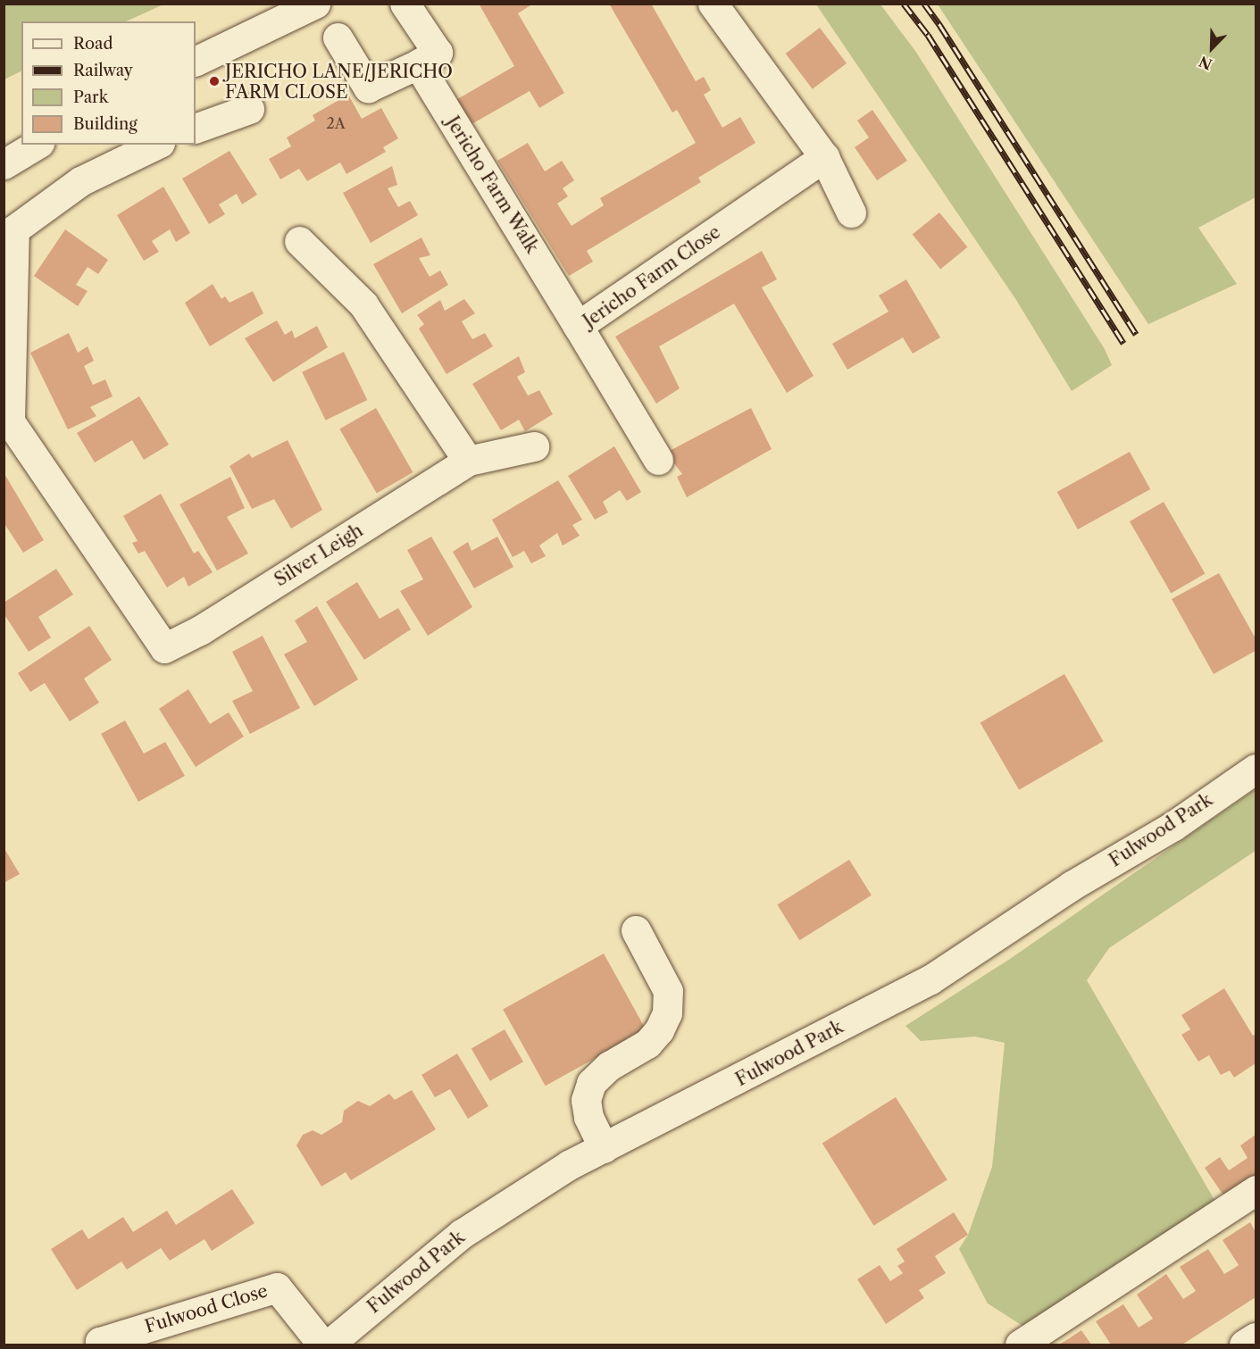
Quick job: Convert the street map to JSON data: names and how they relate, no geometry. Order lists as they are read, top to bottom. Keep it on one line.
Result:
{"streets":{"street":["Jericho Farm Walk","Jericho Farm Close","Silver Leigh","Fulwood Park","Fulwood Close"]},"crossings":[["Jericho Farm Walk","Jericho Farm Close"]],"places":["JERICHO LANE/JERICHO FARM CLOSE"],"house_numbers":["2A"],"legend":["Road","Railway","Park","Building"],"north":"bottom left"}
